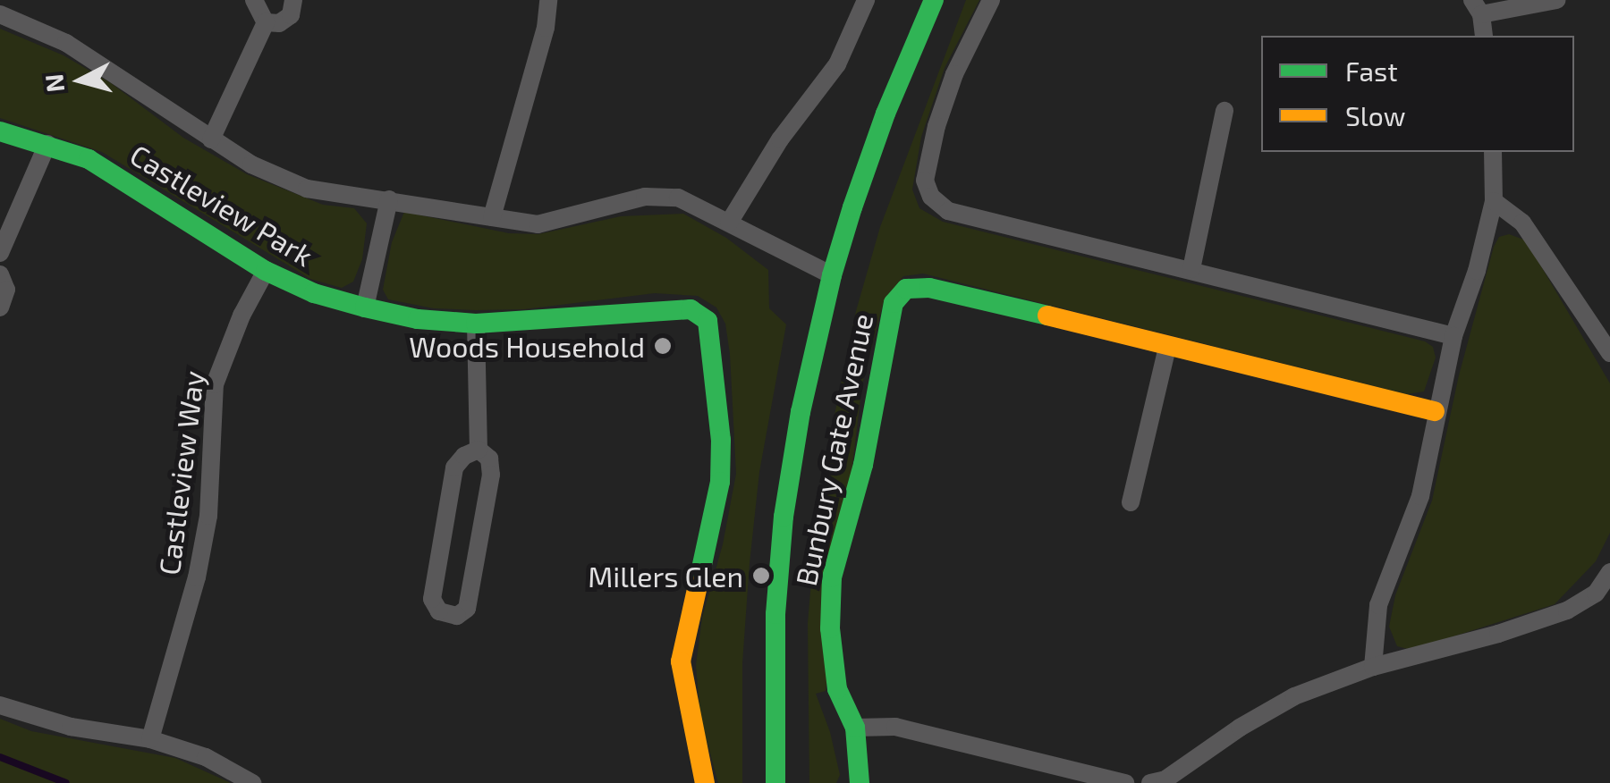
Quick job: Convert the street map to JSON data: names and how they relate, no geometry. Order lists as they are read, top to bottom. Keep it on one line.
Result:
{"streets":{"street":["Castleview Park","Bunbury Gate Avenue","Castleview Way"]},"crossings":[["Castleview Park","Castleview Way"]],"places":["Woods Household","Millers Glen"],"legend":["Fast","Slow"],"north":"left"}
